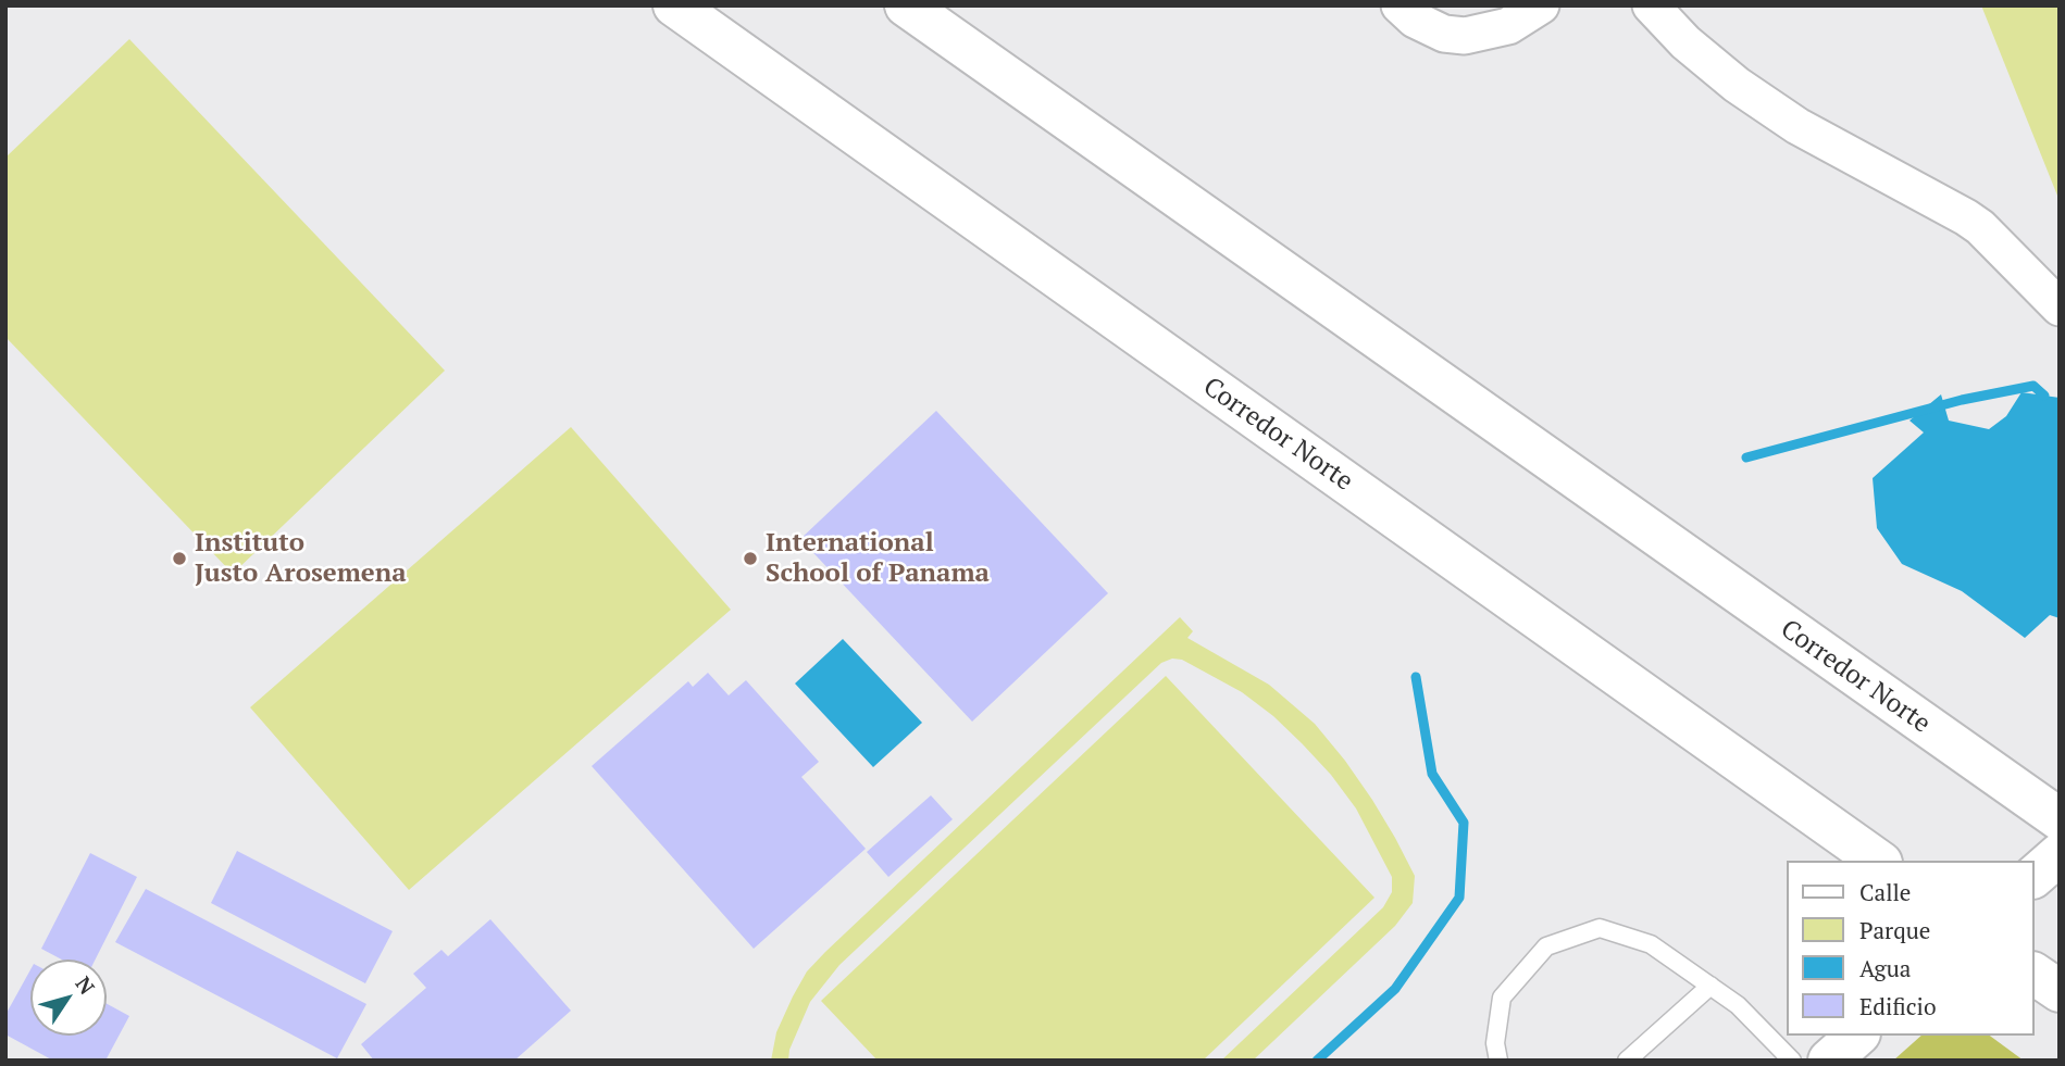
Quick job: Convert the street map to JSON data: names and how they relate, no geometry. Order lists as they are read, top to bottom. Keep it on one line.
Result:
{"streets":{"main road":["Corredor Norte"]},"places":["Instituto Justo Arosemena","International School of Panama"],"legend":["Calle","Parque","Agua","Edificio"],"north":"top right"}
